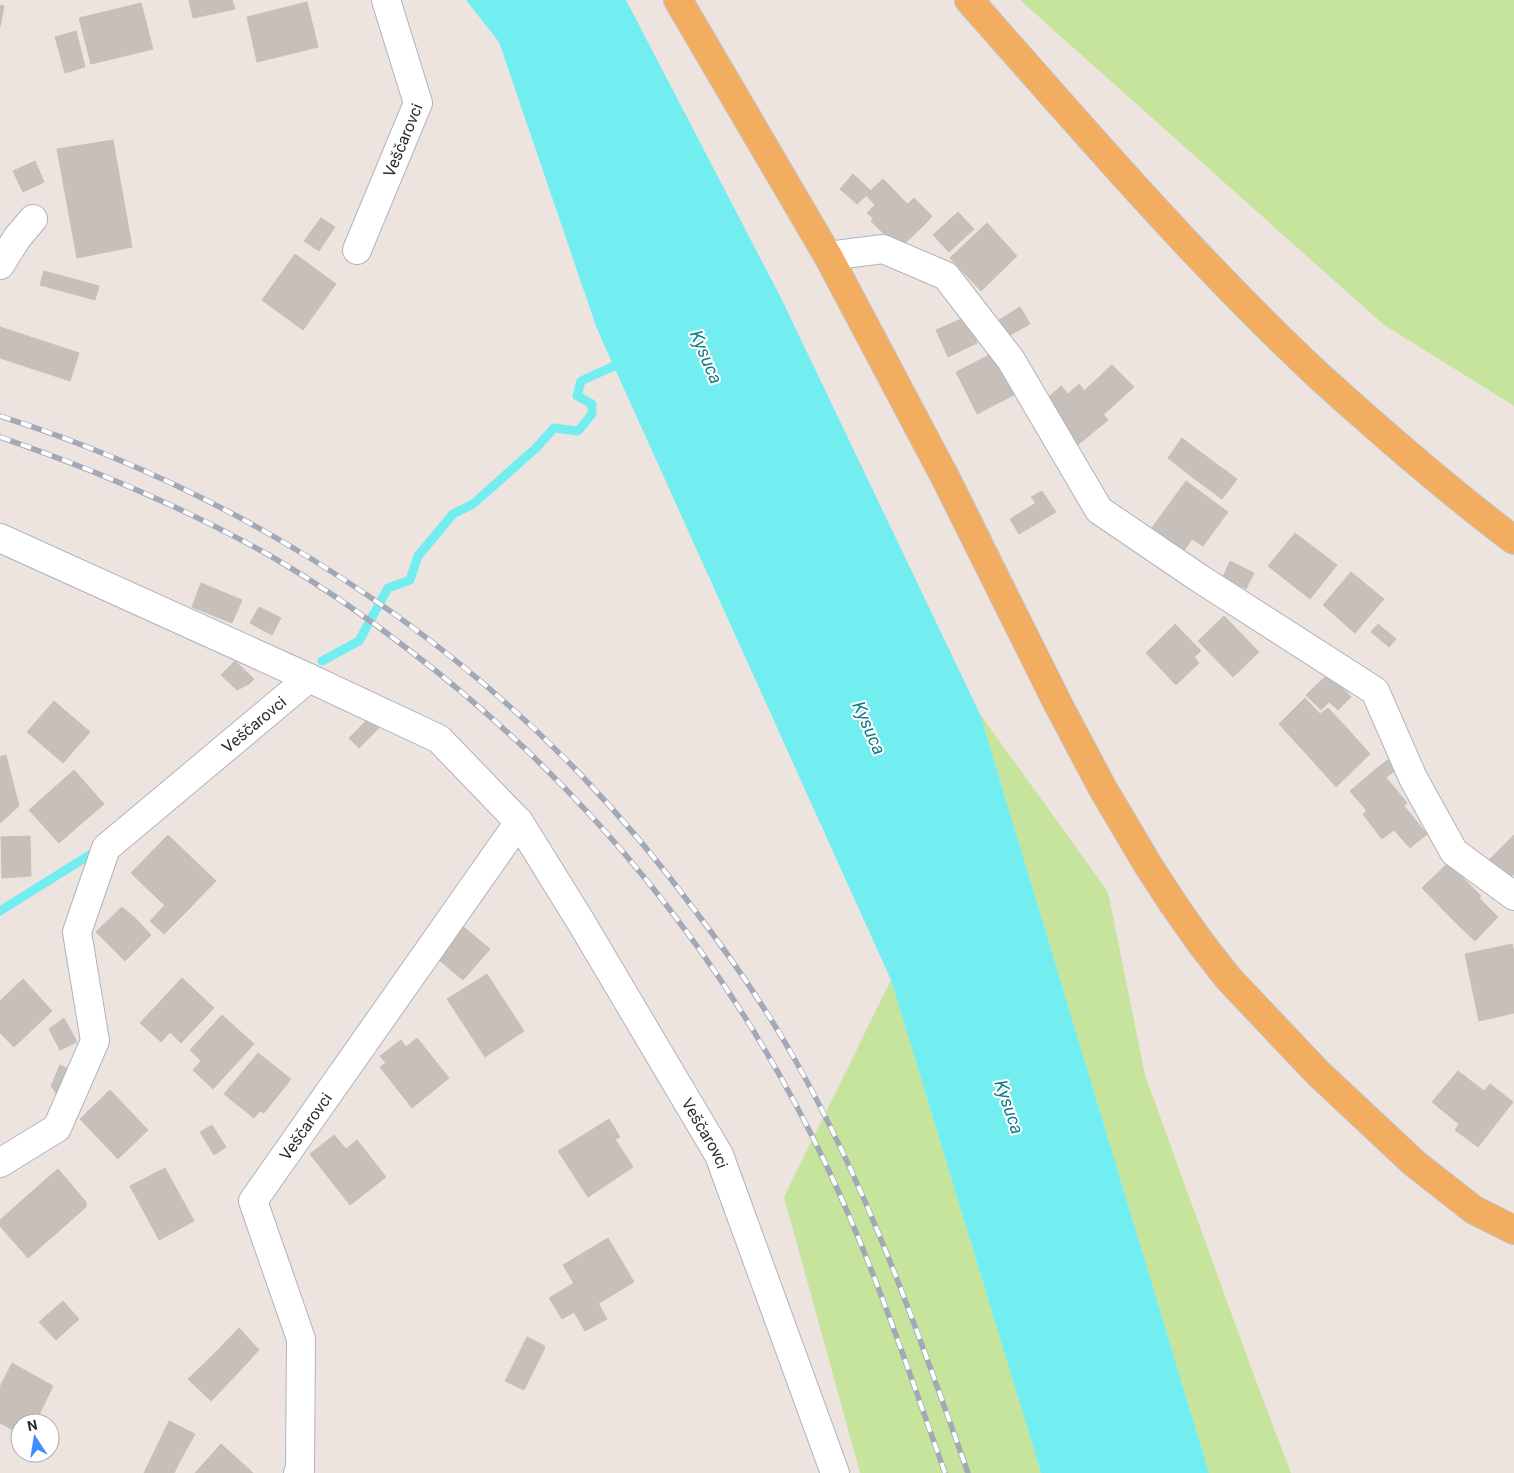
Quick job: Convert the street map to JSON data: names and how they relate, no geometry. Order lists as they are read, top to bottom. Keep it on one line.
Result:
{"streets":{"street":["Veščarovci"]},"water":["Kysuca"],"north":"top"}
